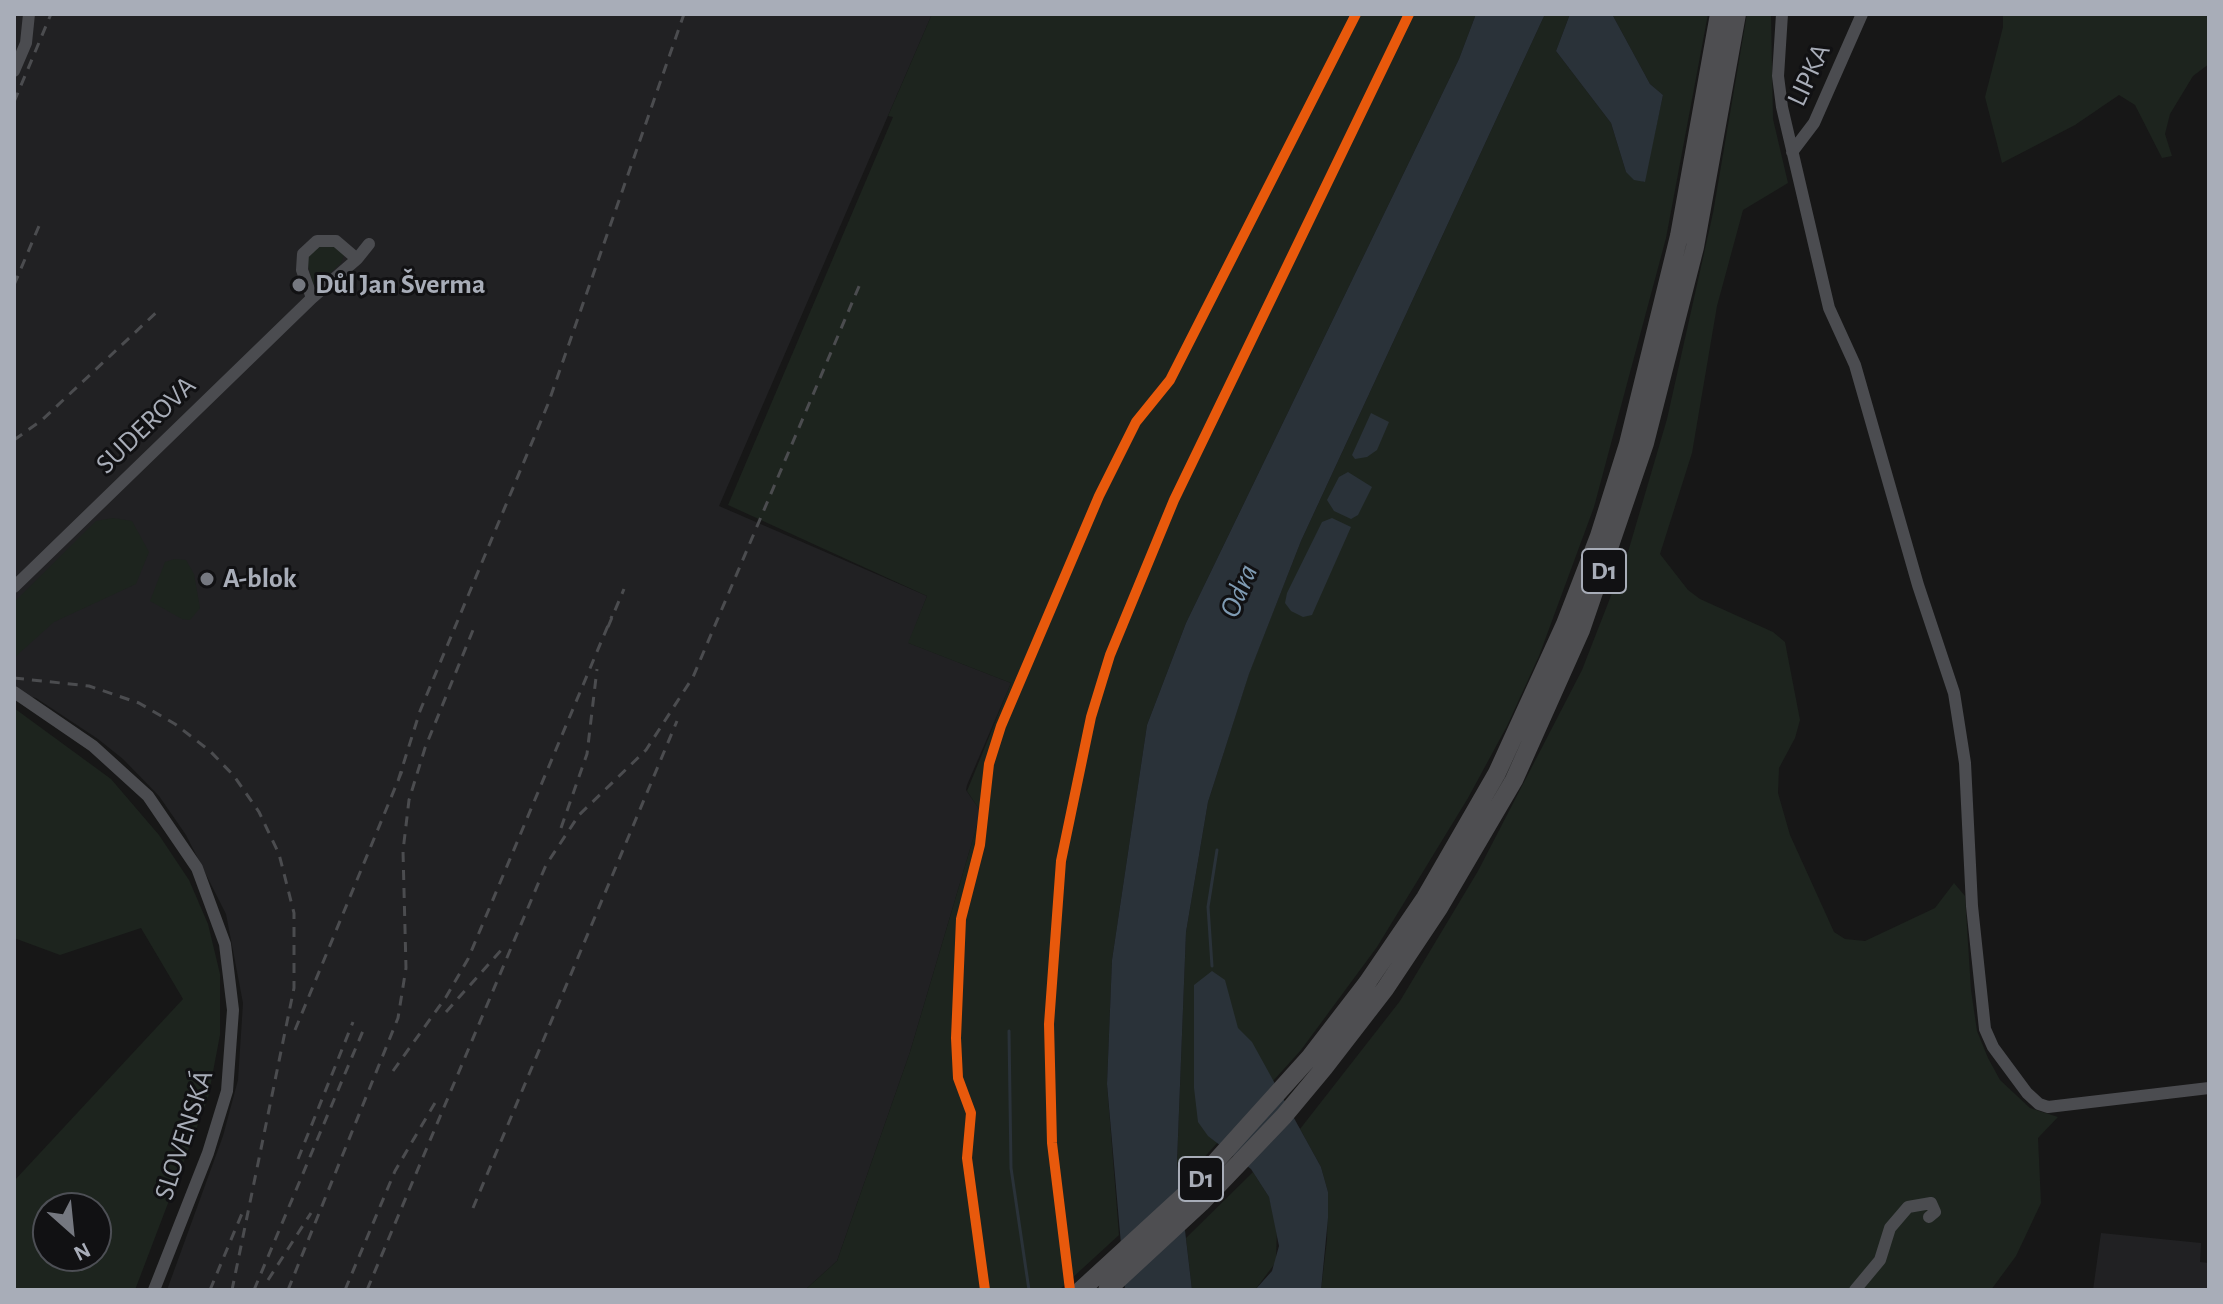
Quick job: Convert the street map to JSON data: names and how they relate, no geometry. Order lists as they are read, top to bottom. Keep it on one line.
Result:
{"streets":{"highway":["D1"],"street":["LIPKA","SUDEROVA","SLOVENSKÁ"]},"water":["Odra"],"places":["Důl Jan Šverma","A-blok"],"north":"bottom right"}
